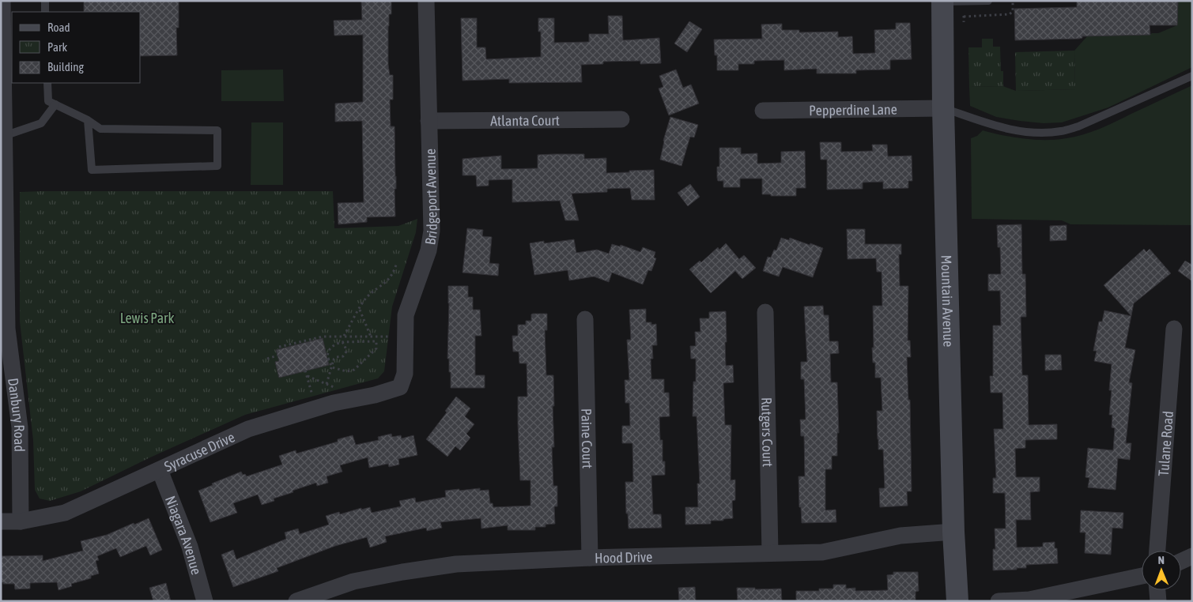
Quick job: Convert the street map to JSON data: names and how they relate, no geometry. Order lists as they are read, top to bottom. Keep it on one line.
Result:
{"streets":{"main road":["Mountain Avenue"],"street":["Pepperdine Lane","Atlanta Court","Bridgeport Avenue","Danbury Road","Rutgers Court","Paine Court","Tulane Road","Syracuse Drive","Niagara Avenue","Hood Drive"]},"crossings":[["Pepperdine Lane","Mountain Avenue"],["Atlanta Court","Bridgeport Avenue"],["Bridgeport Avenue","Syracuse Drive"],["Mountain Avenue","Hood Drive"],["Danbury Road","Syracuse Drive"],["Rutgers Court","Hood Drive"],["Paine Court","Hood Drive"],["Syracuse Drive","Niagara Avenue"]],"parks":["Lewis Park"],"legend":["Road","Park","Building"],"north":"top"}
